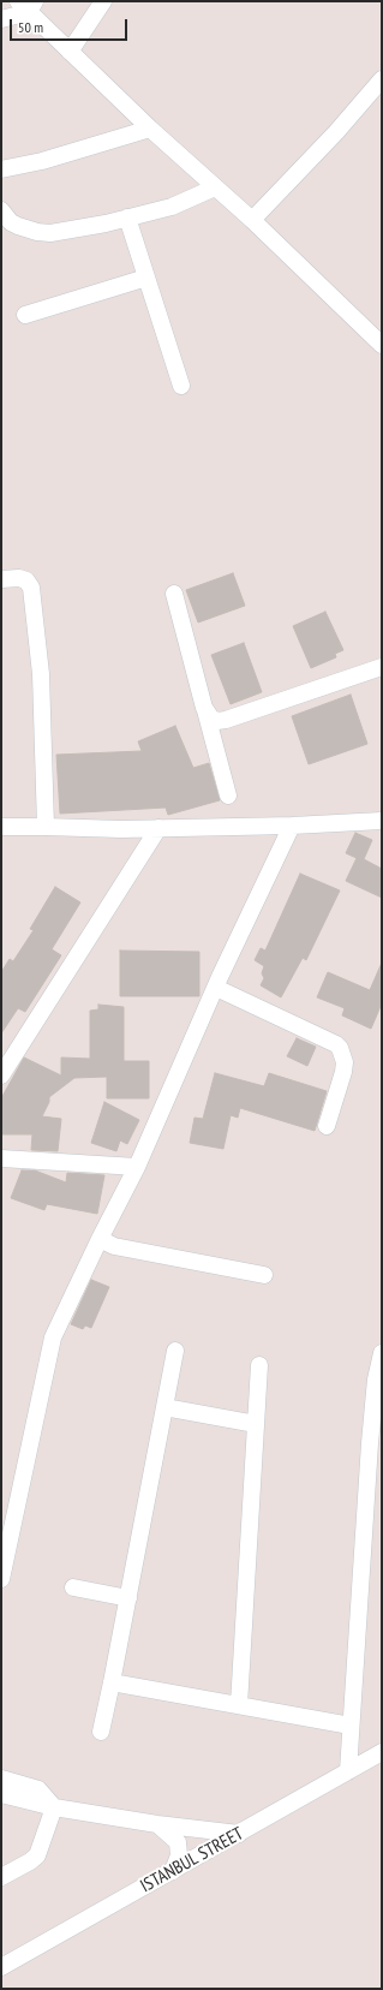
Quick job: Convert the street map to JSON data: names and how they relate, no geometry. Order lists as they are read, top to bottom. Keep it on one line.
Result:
{"streets":{"street":["ISTANBUL STREET"]},"scale_bar":"50 m"}
